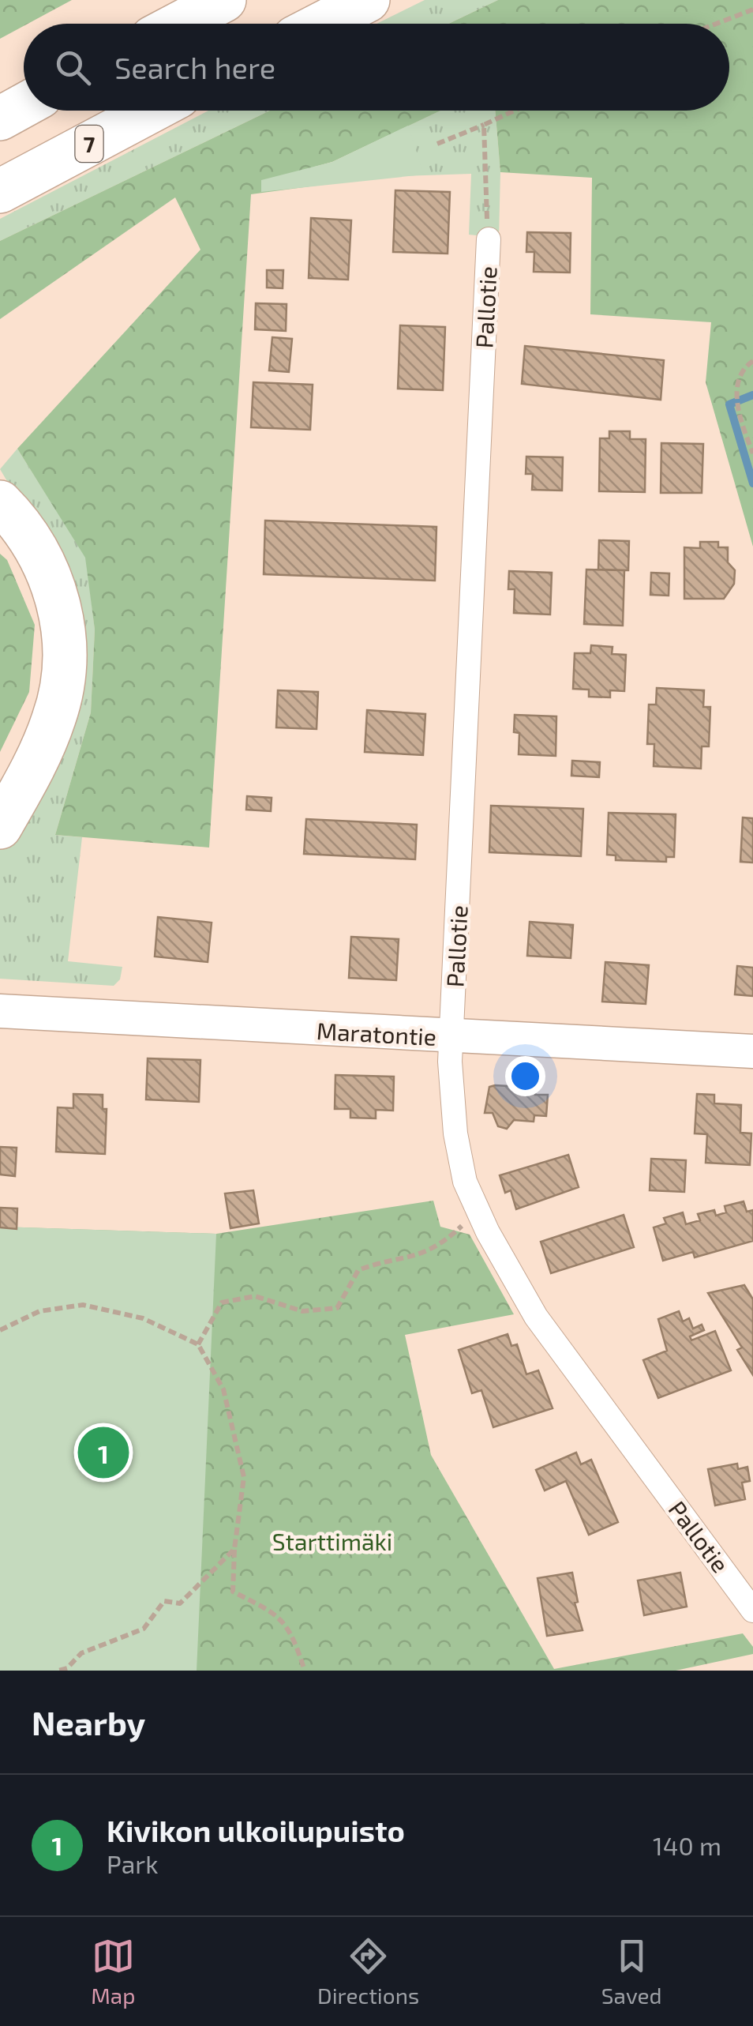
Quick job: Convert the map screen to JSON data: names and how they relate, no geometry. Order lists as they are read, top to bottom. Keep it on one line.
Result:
{"streets":{"highway":["7"],"main road":["Maratontie"],"street":["Pallotie"]},"crossings":[["Pallotie","Maratontie"]],"parks":["Starttimäki"],"page":{"search":"Search here","pins":"1","heading":"Nearby","list":[{"mark":"1","name":"Kivikon ulkoilupuisto","note":"Park","value":"140 m"}],"nav":["Map","Directions","Saved"]}}
